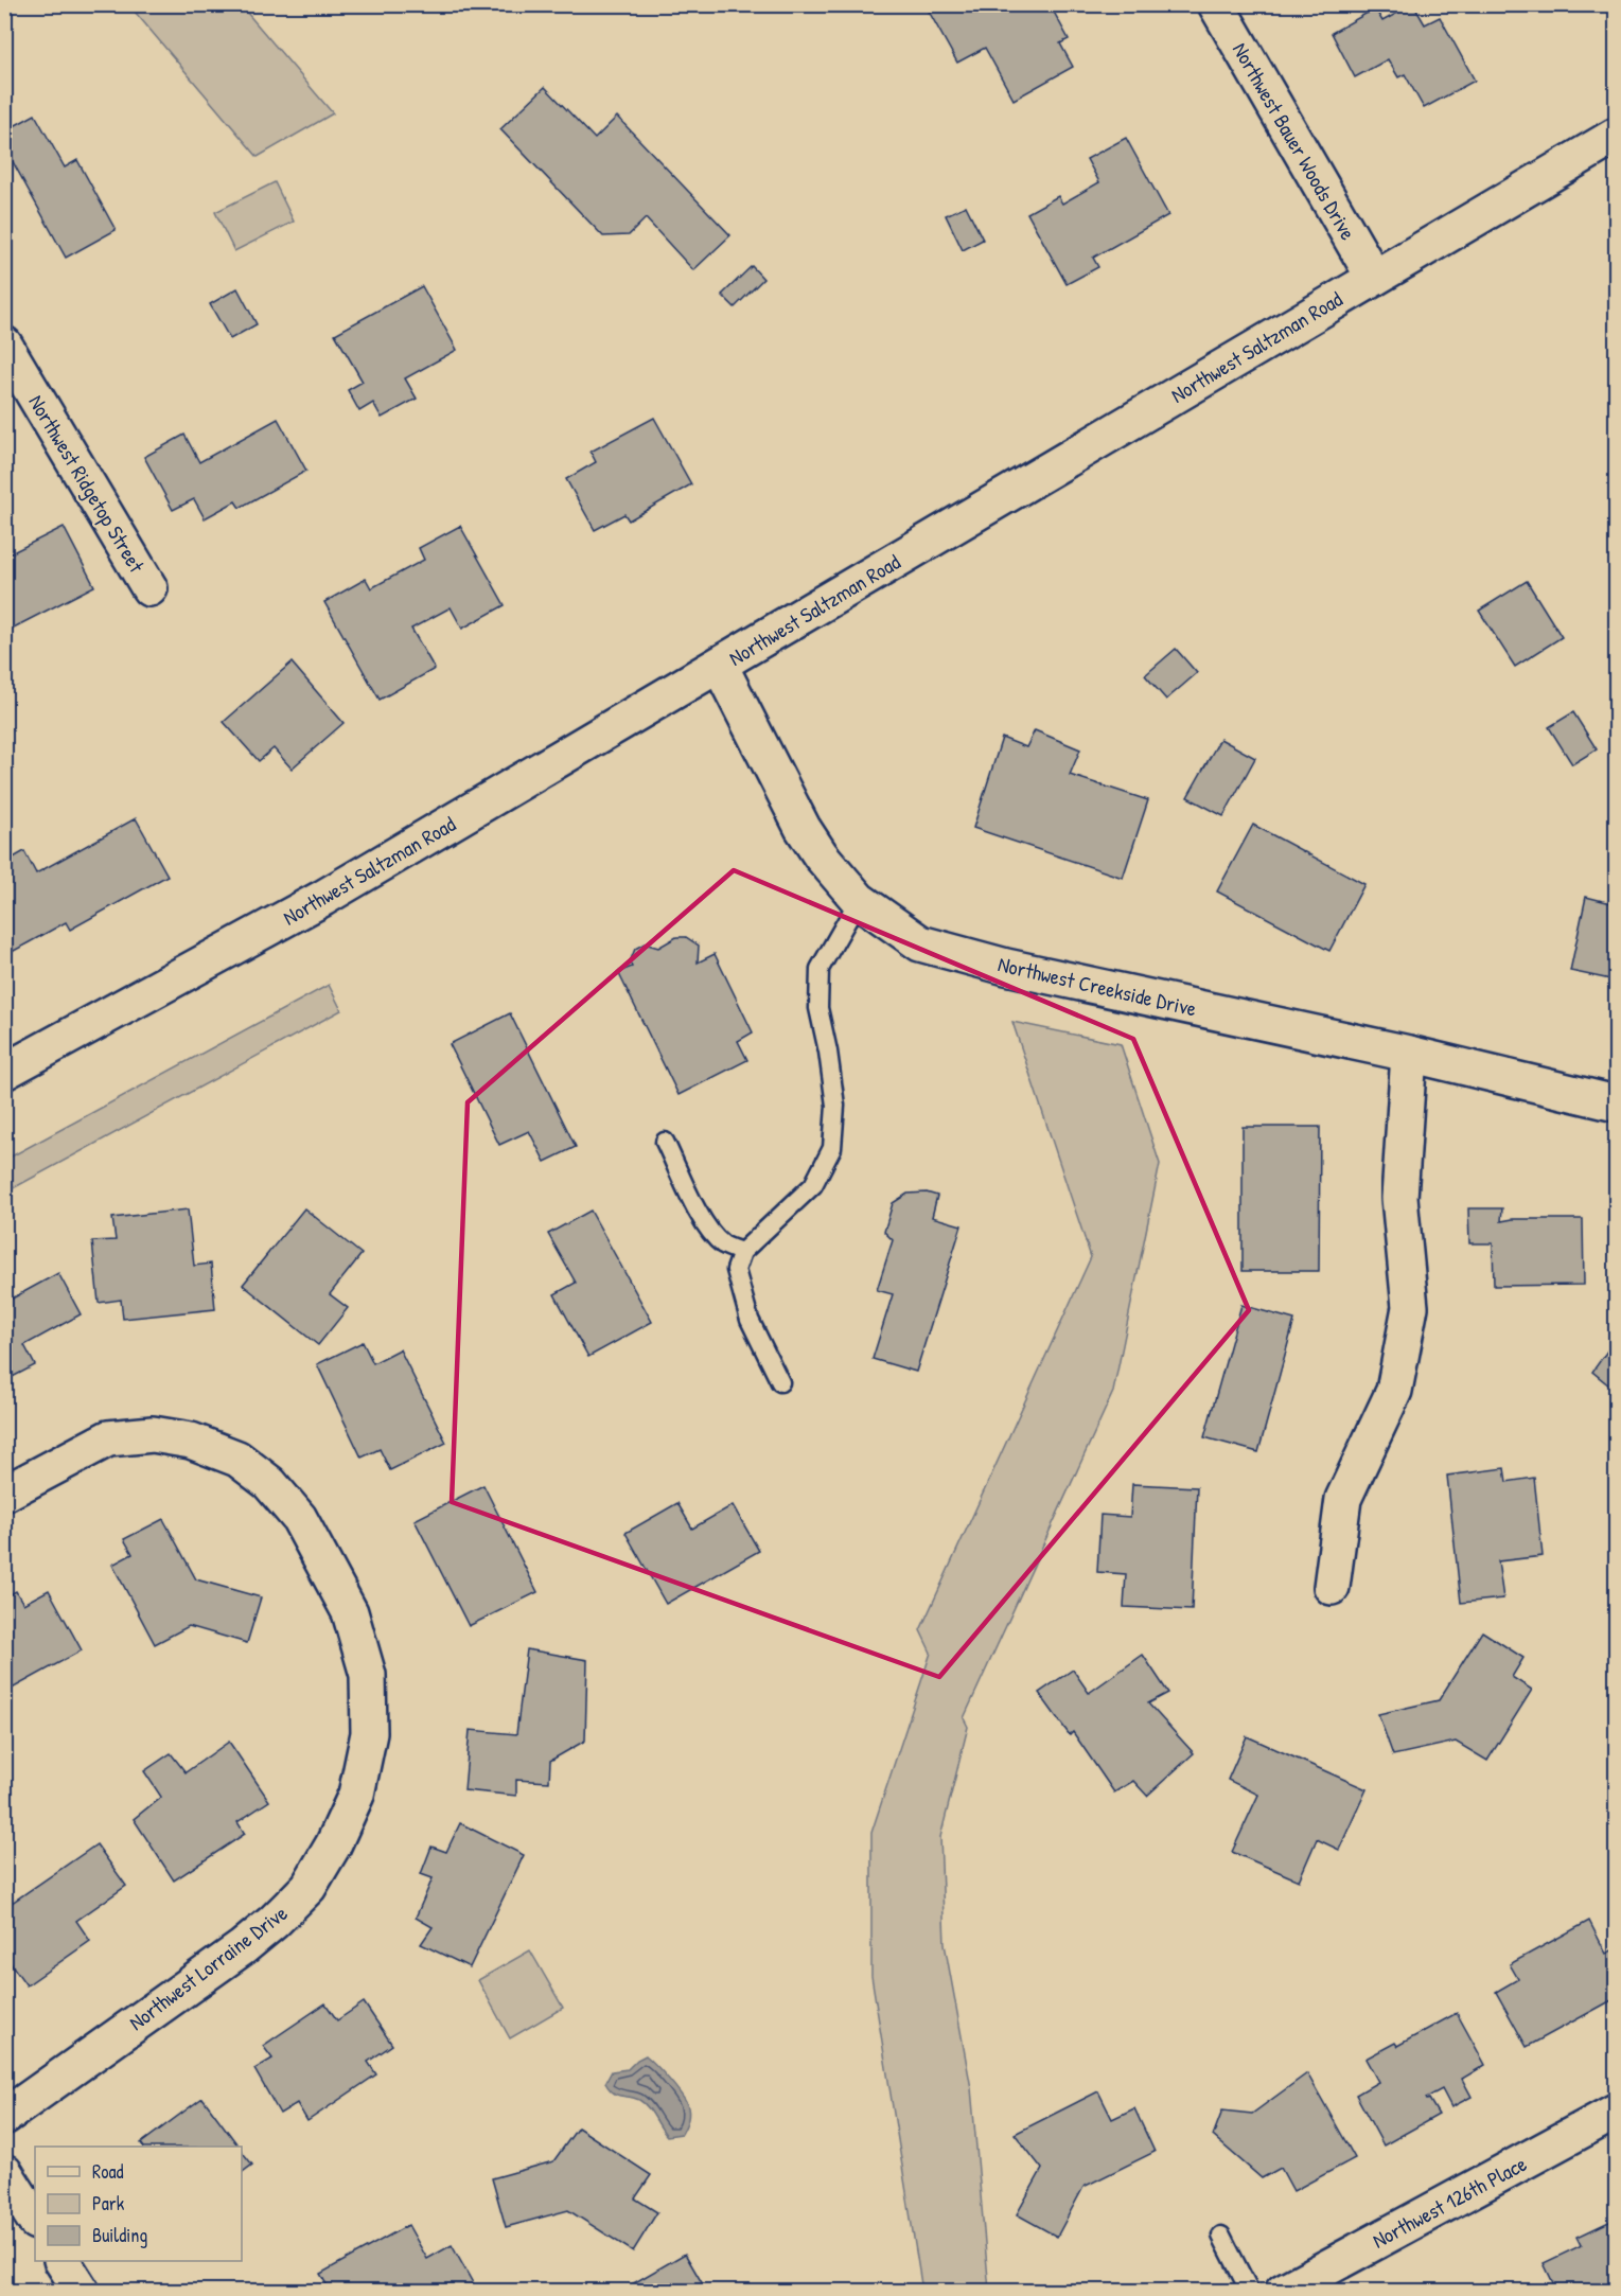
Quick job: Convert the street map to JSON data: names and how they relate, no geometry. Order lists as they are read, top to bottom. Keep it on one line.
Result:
{"streets":{"street":["Northwest Bauer Woods Drive","Northwest Saltzman Road","Northwest Ridgetop Street","Northwest Creekside Drive","Northwest Lorraine Drive","Northwest 126th Place"]},"crossings":[["Northwest Bauer Woods Drive","Northwest Saltzman Road"],["Northwest Saltzman Road","Northwest Creekside Drive"]],"legend":["Road","Park","Building"]}
